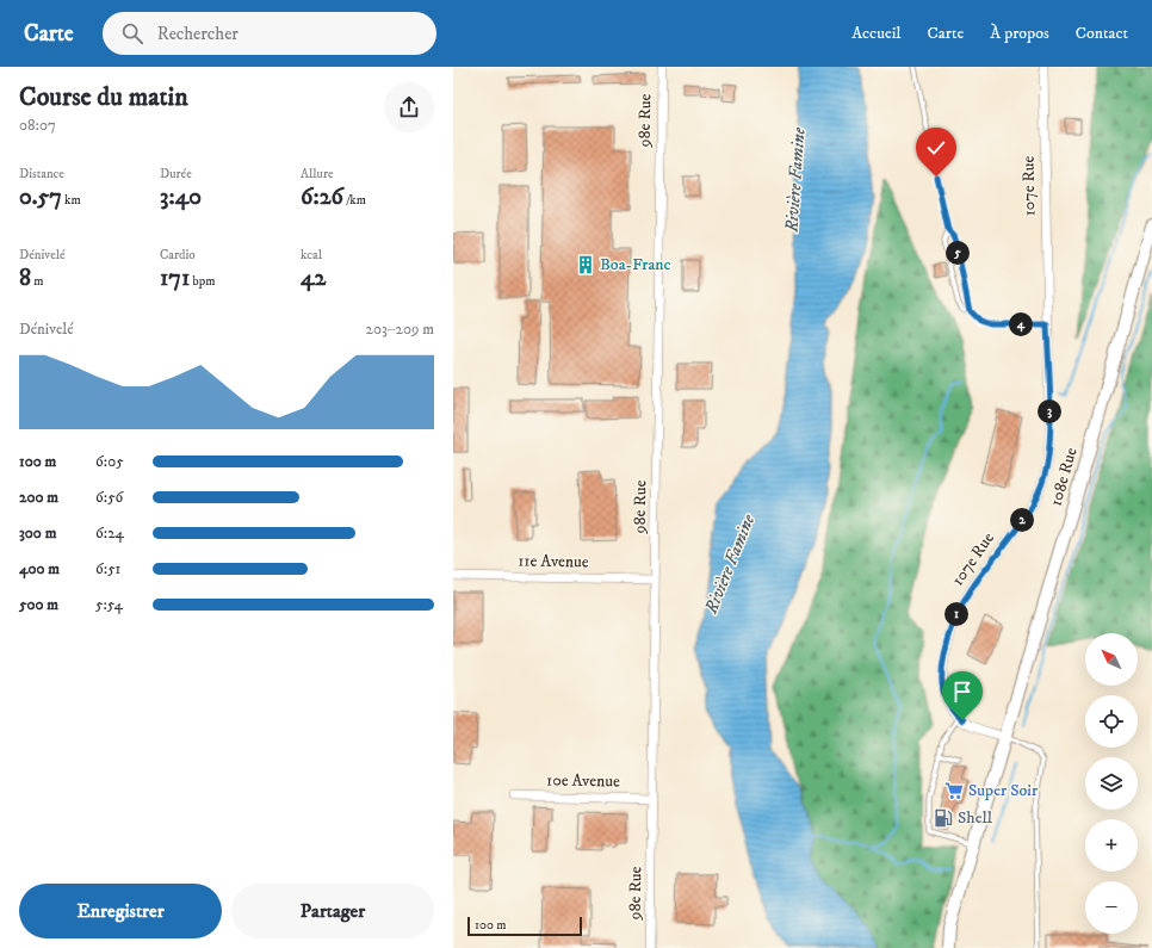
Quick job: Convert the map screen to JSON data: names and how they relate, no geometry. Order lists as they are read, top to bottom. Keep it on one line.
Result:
{"streets":{"main road":["108e Rue"],"street":["98e Rue","107e Rue","11e Avenue","10e Avenue"]},"crossings":[["98e Rue","11e Avenue"],["98e Rue","10e Avenue"],["107e Rue","108e Rue"]],"water":["Rivière Famine"],"places":{"building":["Boa-Franc"],"supermarket":["Super Soir"],"fuel station":["Shell"]},"scale_bar":"100 m","north":"top left","page":{"header":"Carte","search":"Rechercher","nav":["Accueil","Carte","À propos","Contact"],"heading":["Course du matin","08:07"],"stats":[["Distance","0.57 km"],["Durée","3:40"],["Allure","6:26 /km"],["Dénivelé","8 m"],["Cardio","171 bpm"],["kcal","42"]],"pins":["5","4","3","2","1"],"chart":["Dénivelé","203–209 m"],"list":[{"name":"100 m","note":"6:05"},{"name":"200 m","note":"6:56"},{"name":"300 m","note":"6:24"},{"name":"400 m","note":"6:51"},{"name":"500 m","note":"5:54"}],"map_buttons":["+","−"],"buttons":["Enregistrer","Partager"],"scale":"100 m"}}
